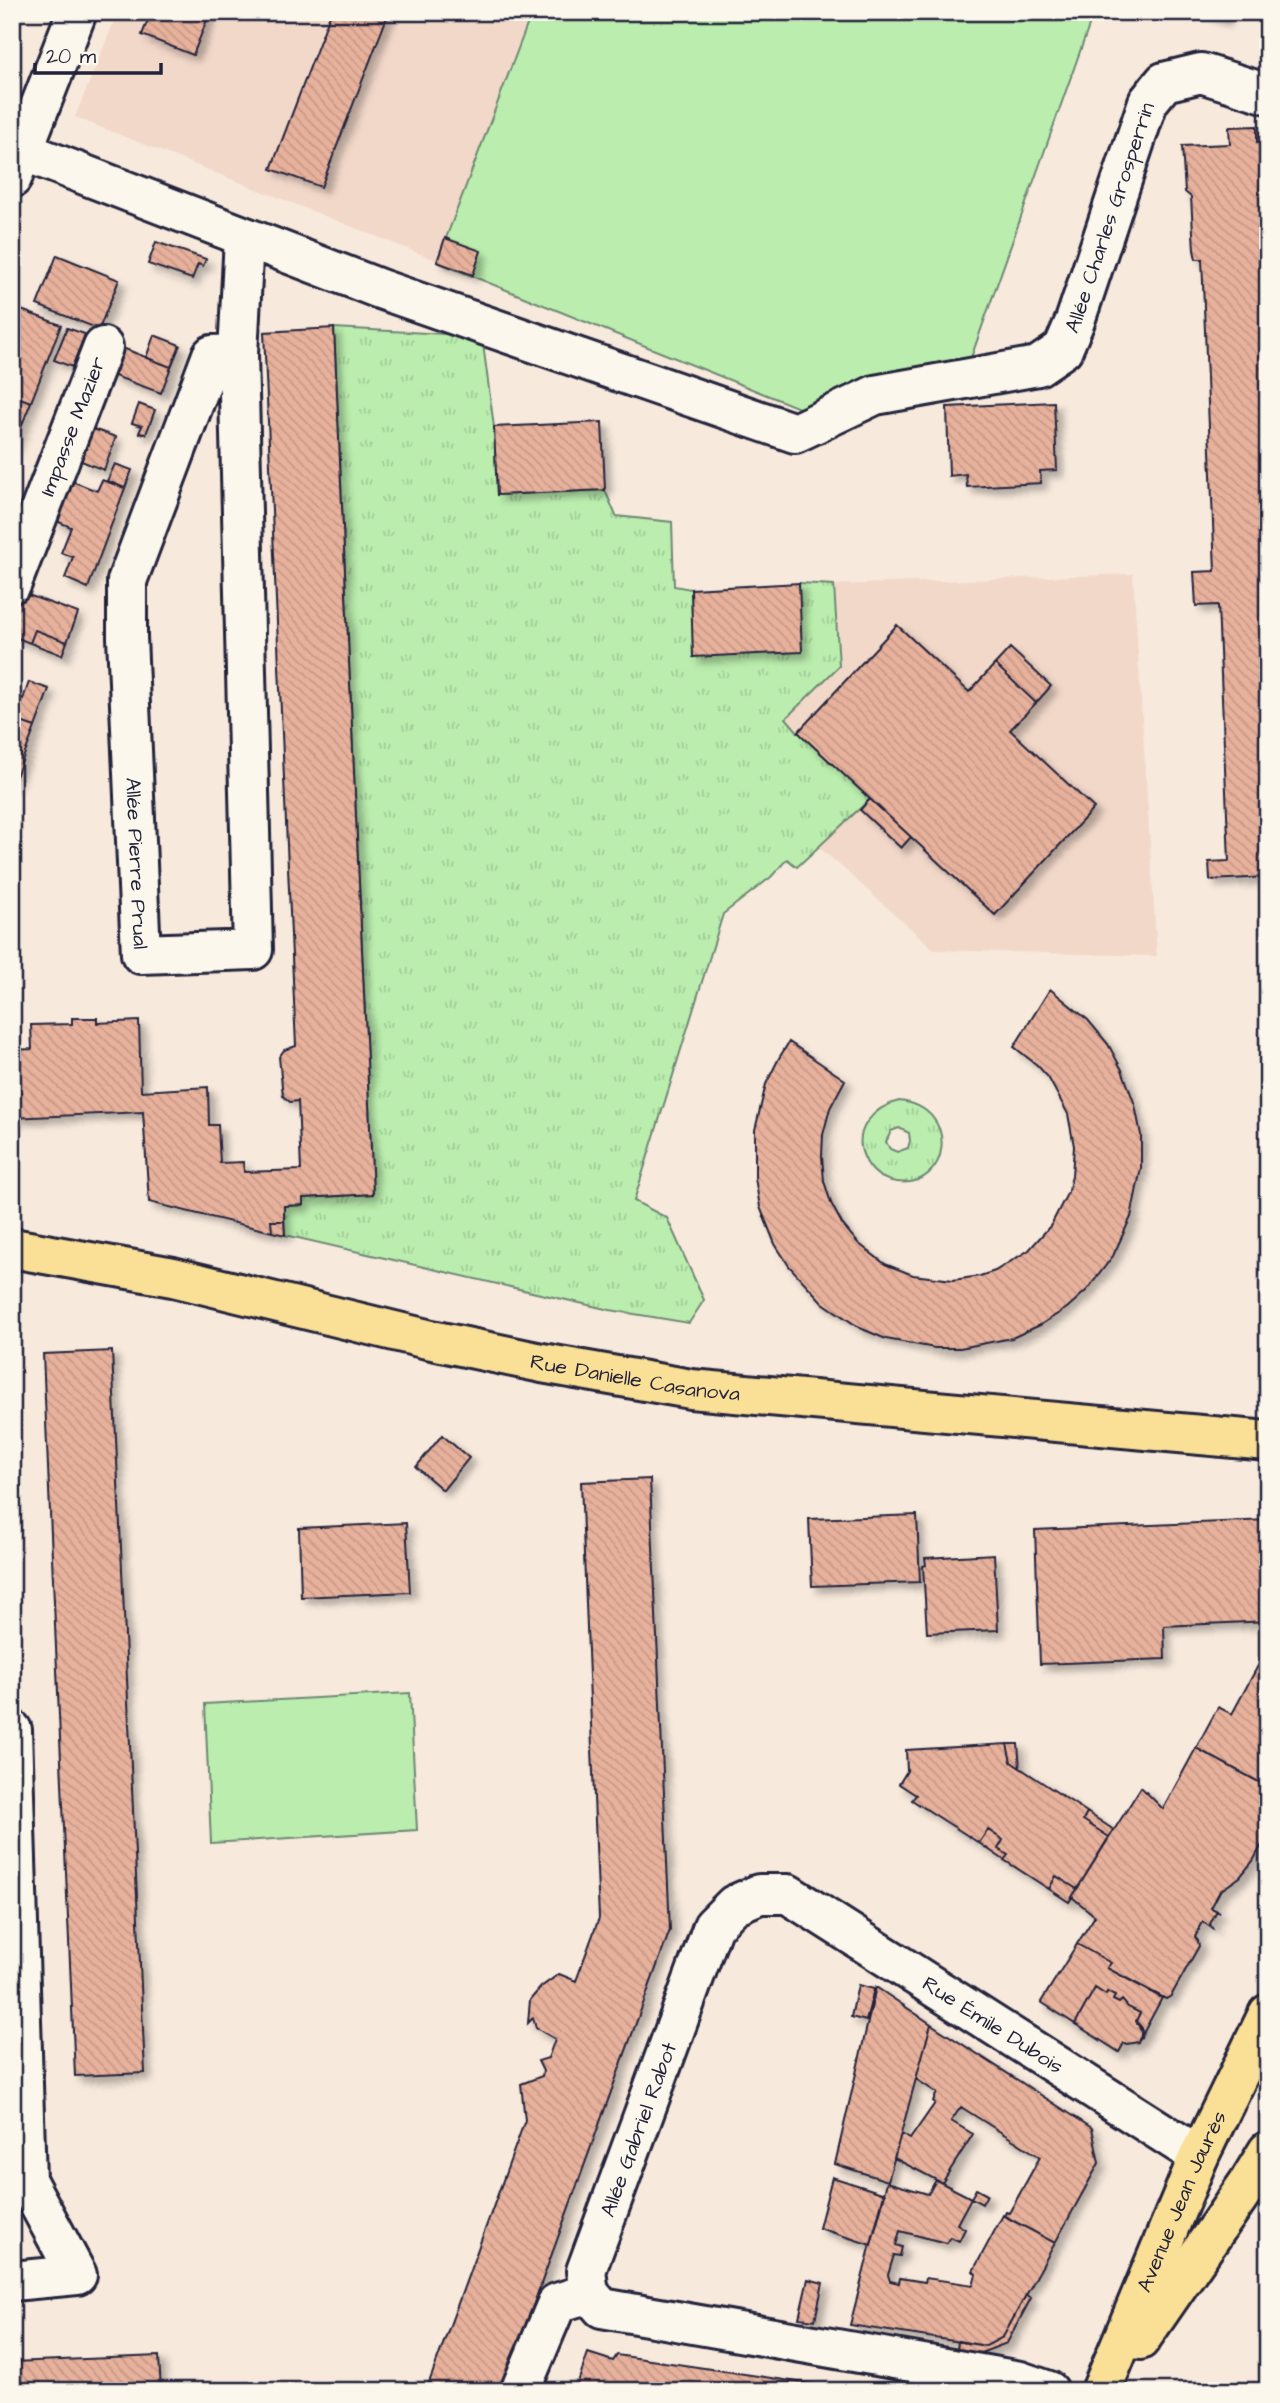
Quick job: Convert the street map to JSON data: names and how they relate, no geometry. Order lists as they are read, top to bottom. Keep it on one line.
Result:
{"streets":{"main road":["Rue Danielle Casanova","Avenue Jean Jaurès"],"street":["Allée Charles Grosperrin","Impasse Mazier","Allée Pierre Prual","Rue Émile Dubois","Allée Gabriel Rabot"]},"crossings":[["Allée Charles Grosperrin","Allée Pierre Prual"],["Rue Émile Dubois","Allée Gabriel Rabot"],["Rue Émile Dubois","Avenue Jean Jaurès"]],"scale_bar":"20 m"}
